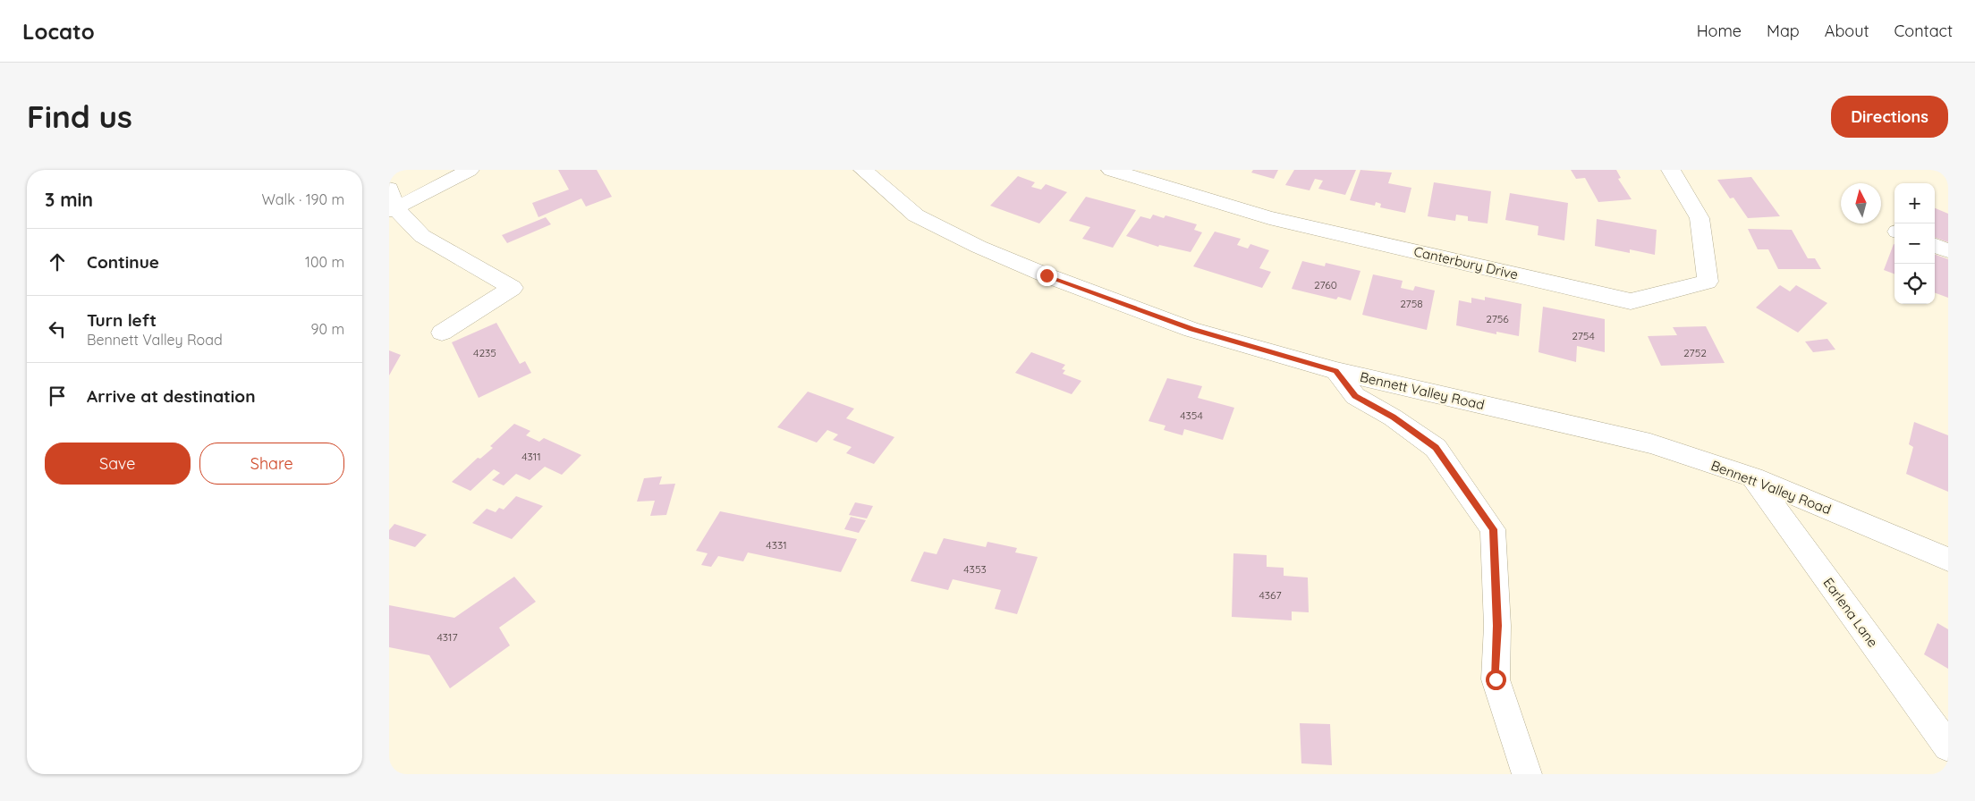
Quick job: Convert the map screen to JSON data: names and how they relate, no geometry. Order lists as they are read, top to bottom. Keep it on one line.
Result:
{"streets":{"street":["Canterbury Drive","Bennett Valley Road","Earlena Lane"]},"crossings":[["Bennett Valley Road","Earlena Lane"]],"house_numbers":["2760","2758","2756","2754","4235","2752","4354","4311","4331","4353","4367","4317"],"north":"top","page":{"header":"Locato","nav":["Home","Map","About","Contact"],"buttons":["Directions",["Save","Share"]],"title":"Find us","heading":["3 min","Walk · 190 m"],"map_buttons":["+","−"],"list":[["Continue","100 m"],["Turn left","Bennett Valley Road","90 m"],"Arrive at destination"]}}
